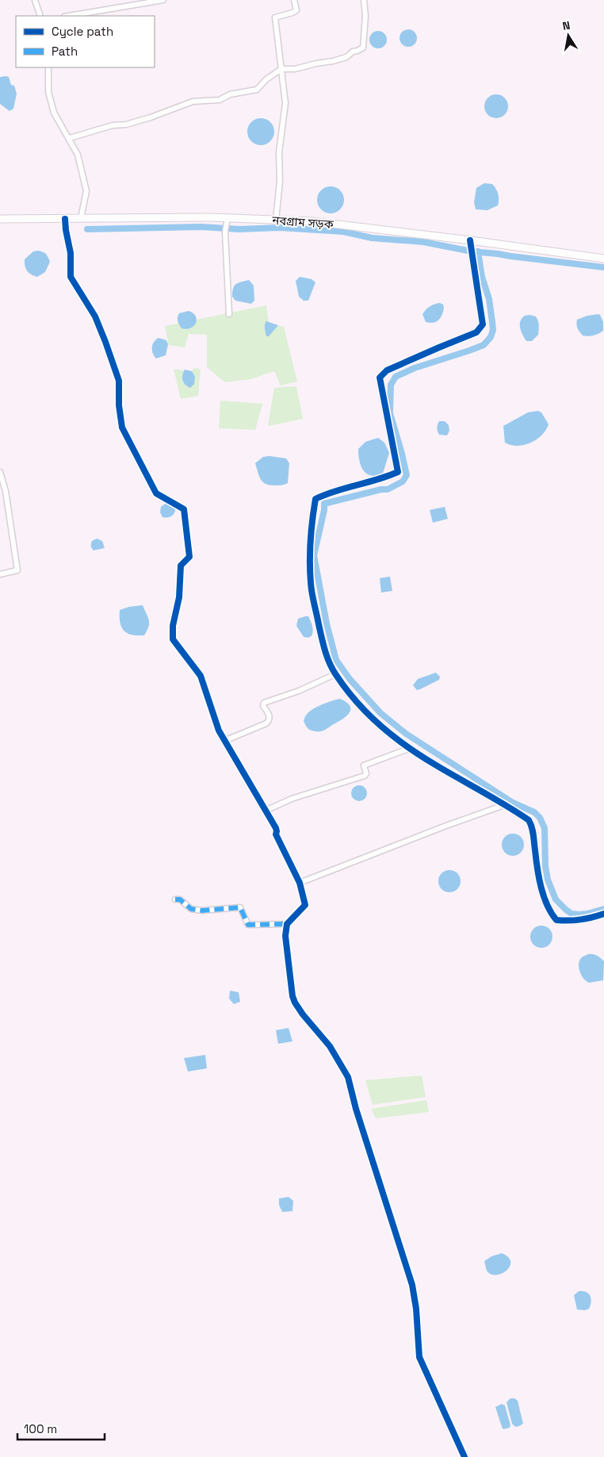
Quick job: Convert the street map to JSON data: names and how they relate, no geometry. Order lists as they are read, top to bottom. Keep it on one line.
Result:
{"streets":{"street":["নবগ্রাম সড়ক"]},"legend":["Cycle path","Path"],"scale_bar":"100 m","north":"top"}
